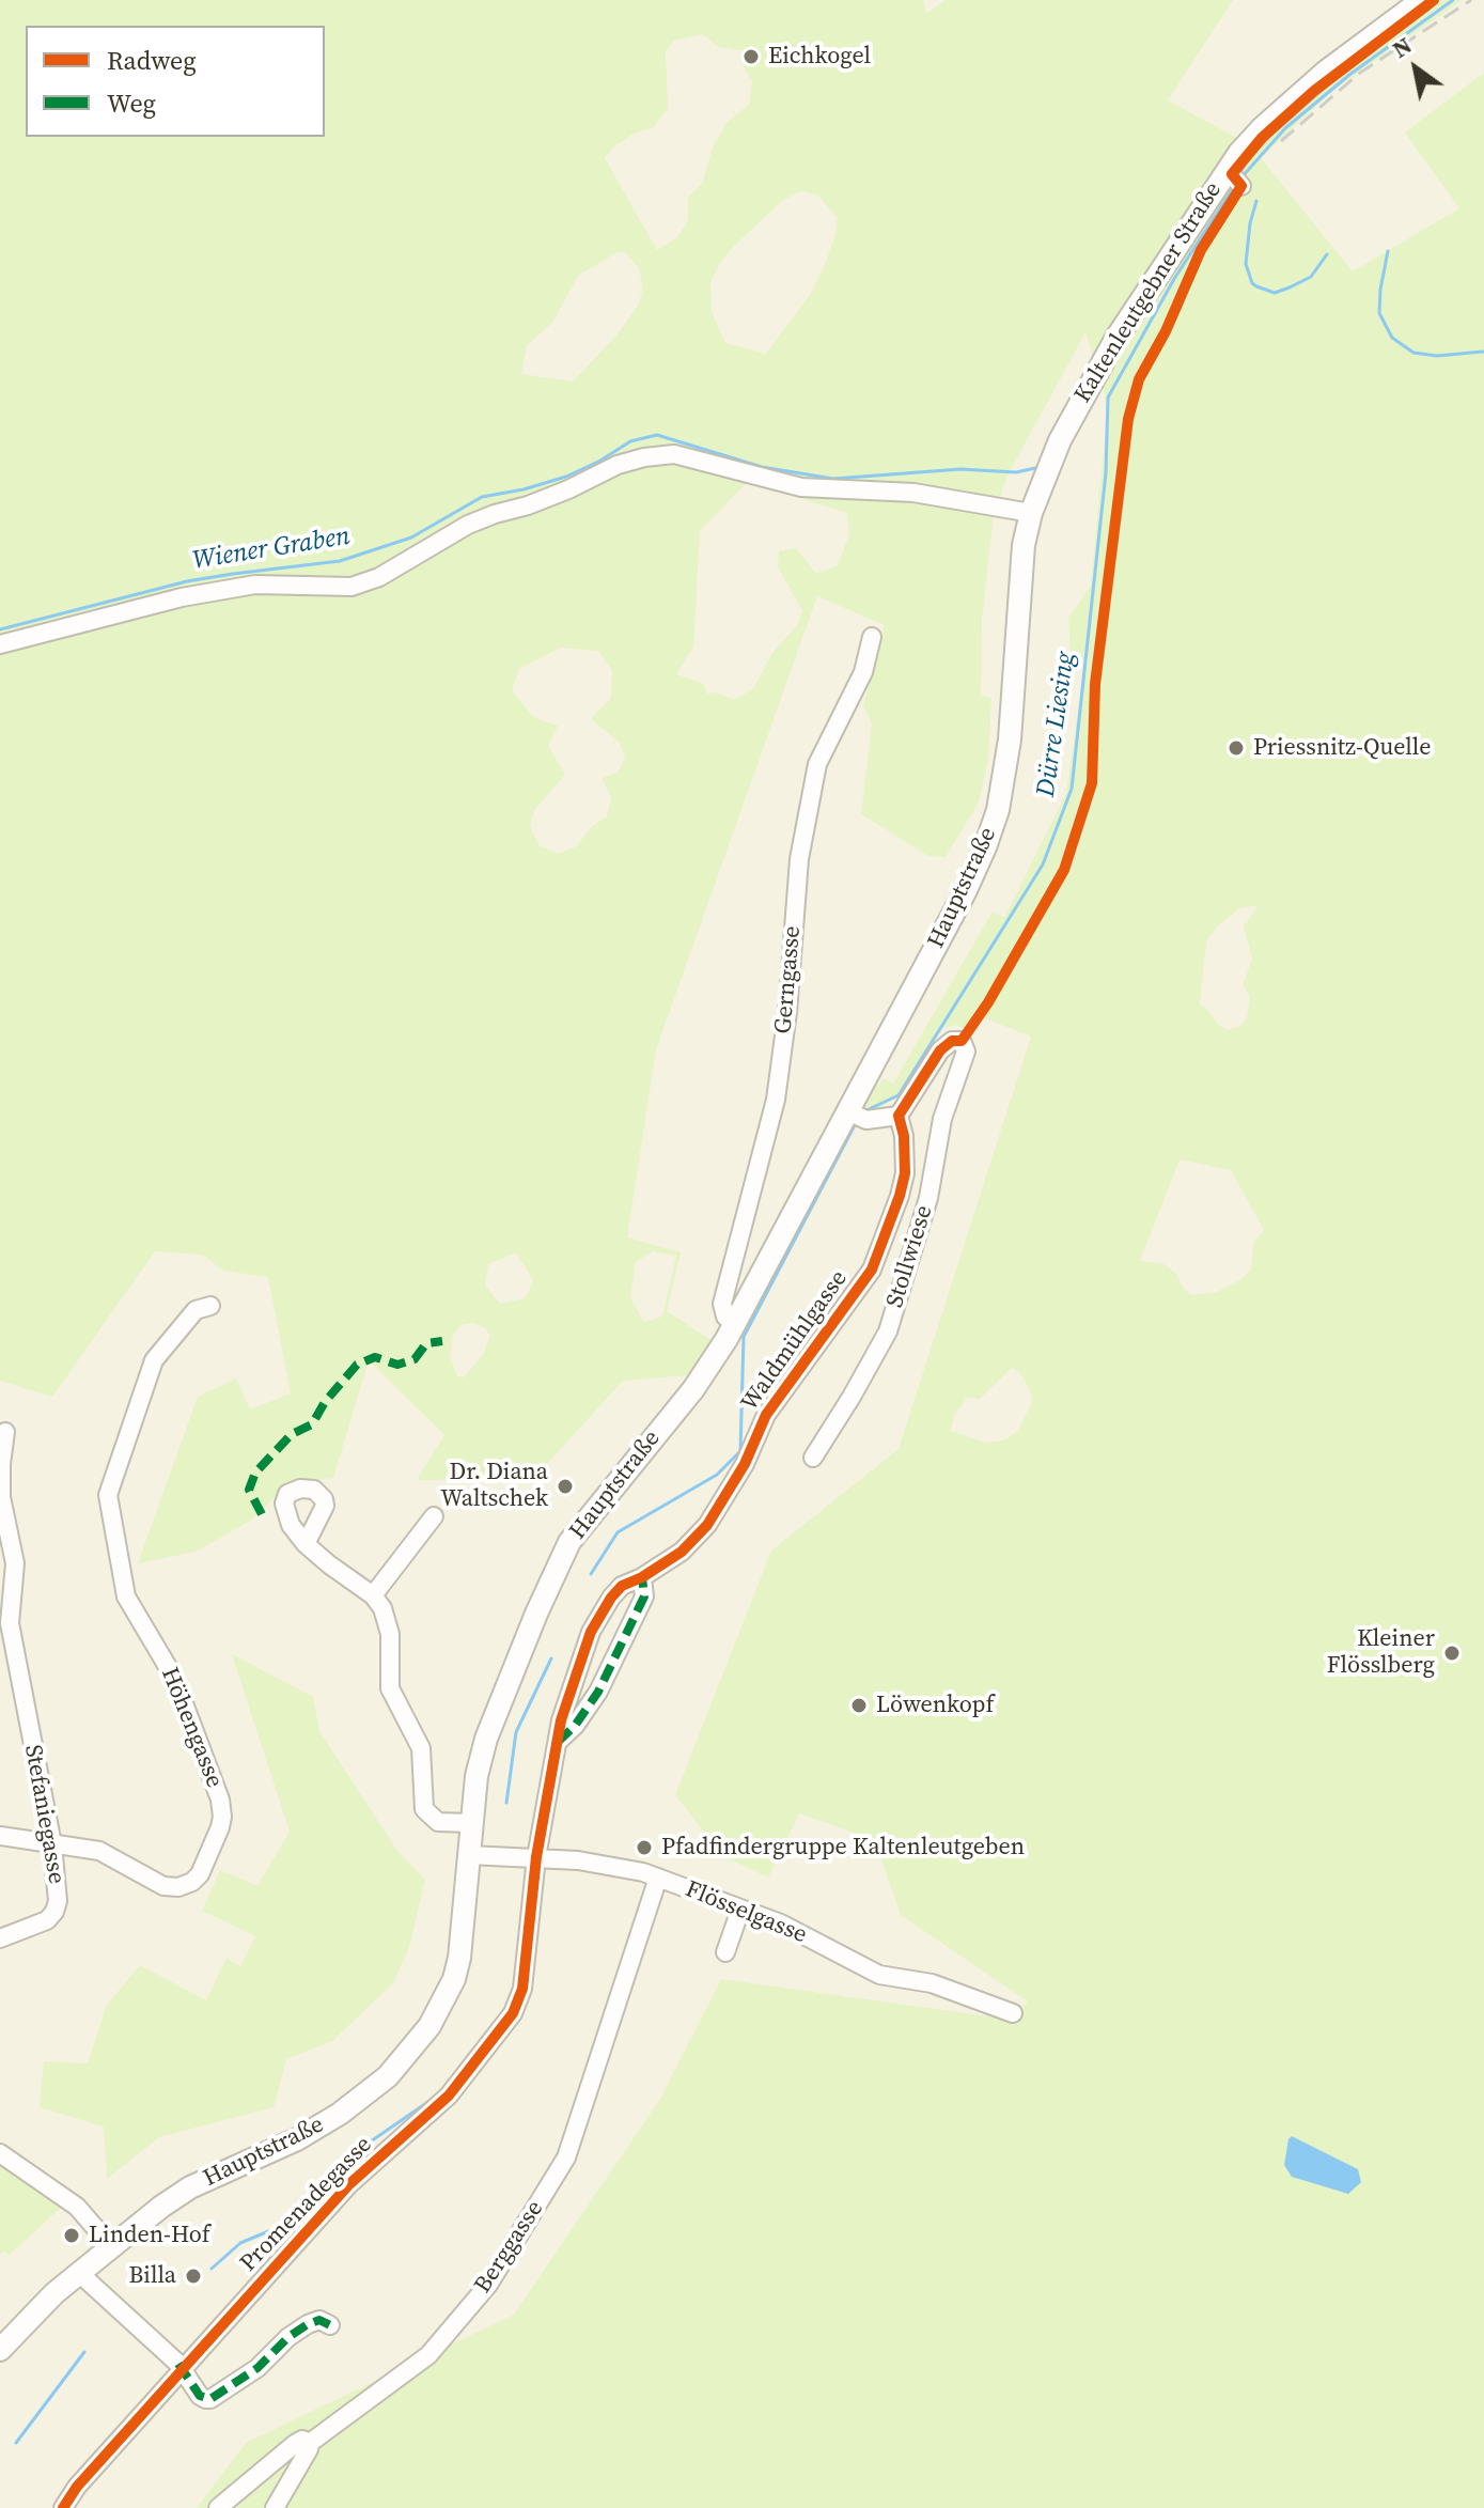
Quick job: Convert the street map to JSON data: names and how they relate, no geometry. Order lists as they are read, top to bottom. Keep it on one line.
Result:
{"streets":{"main road":["Kaltenleutgebner Straße","Hauptstraße"],"street":["Gerngasse","Stollwiese","Waldmühlgasse","Höhengasse","Stefaniegasse","Flösselgasse","Promenadegasse","Berggasse"]},"crossings":[["Kaltenleutgebner Straße","Hauptstraße"],["Hauptstraße","Gerngasse"],["Hauptstraße","Flösselgasse"],["Stollwiese","Waldmühlgasse"],["Waldmühlgasse","Promenadegasse"],["Höhengasse","Stefaniegasse"],["Flösselgasse","Promenadegasse"],["Flösselgasse","Berggasse"]],"water":["Wiener Graben","Dürre Liesing"],"places":["Eichkogel","Priessnitz-Quelle","Dr. Diana Waltschek","Kleiner Flösslberg","Löwenkopf","Pfadfindergruppe Kaltenleutgeben","Linden-Hof","Billa"],"legend":["Radweg","Weg"],"north":"top left"}
